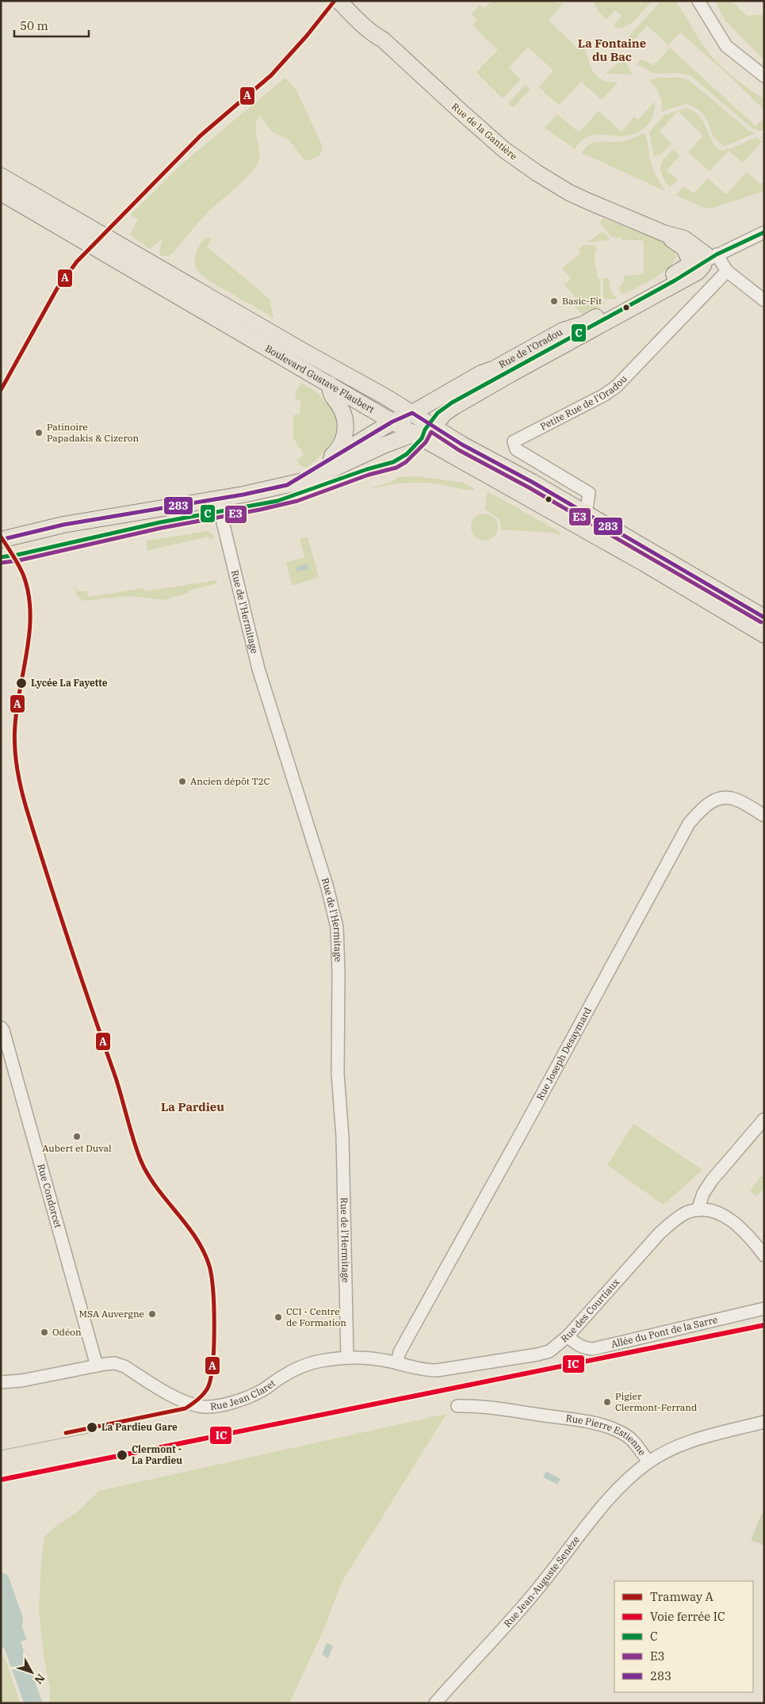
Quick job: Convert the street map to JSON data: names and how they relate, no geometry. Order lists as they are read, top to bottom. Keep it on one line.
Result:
{"streets":{"main road":["Rue de la Gantière","Rue de l'Oradou","Boulevard Gustave Flaubert"],"street":["Petite Rue de l'Oradou","Rue de l'Hermitage","Rue Joseph Desaymard","Rue Condorcet","Rue des Courtiaux","Allée du Pont de la Sarre","Rue Jean Claret","Rue Pierre Estienne","Rue Jean-Auguste Senèze"]},"crossings":[["Rue de la Gantière","Rue de l'Oradou"],["Rue de l'Oradou","Boulevard Gustave Flaubert"],["Boulevard Gustave Flaubert","Petite Rue de l'Oradou"],["Rue de l'Hermitage","Rue des Courtiaux"],["Rue de l'Hermitage","Rue Jean Claret"],["Rue Joseph Desaymard","Rue des Courtiaux"],["Rue Condorcet","Rue Jean Claret"],["Rue des Courtiaux","Allée du Pont de la Sarre"],["Rue des Courtiaux","Rue Jean Claret"],["Rue Pierre Estienne","Rue Jean-Auguste Senèze"]],"districts":["La Fontaine du Bac","La Pardieu"],"places":["Basic-Fit","Patinoire Papadakis & Cizeron","Lycée La Fayette","Ancien dépôt T2C","Aubert et Duval","MSA Auvergne","CCI - Centre de Formation","Odéon","Pigier Clermont-Ferrand","La Pardieu Gare","Clermont - La Pardieu"],"lines":["tram line A","transit line C","transit line 283","transit line E3","rail line IC"],"legend":["Tramway A","Voie ferrée IC","C","E3","283"],"scale_bar":"50 m","north":"bottom right"}
